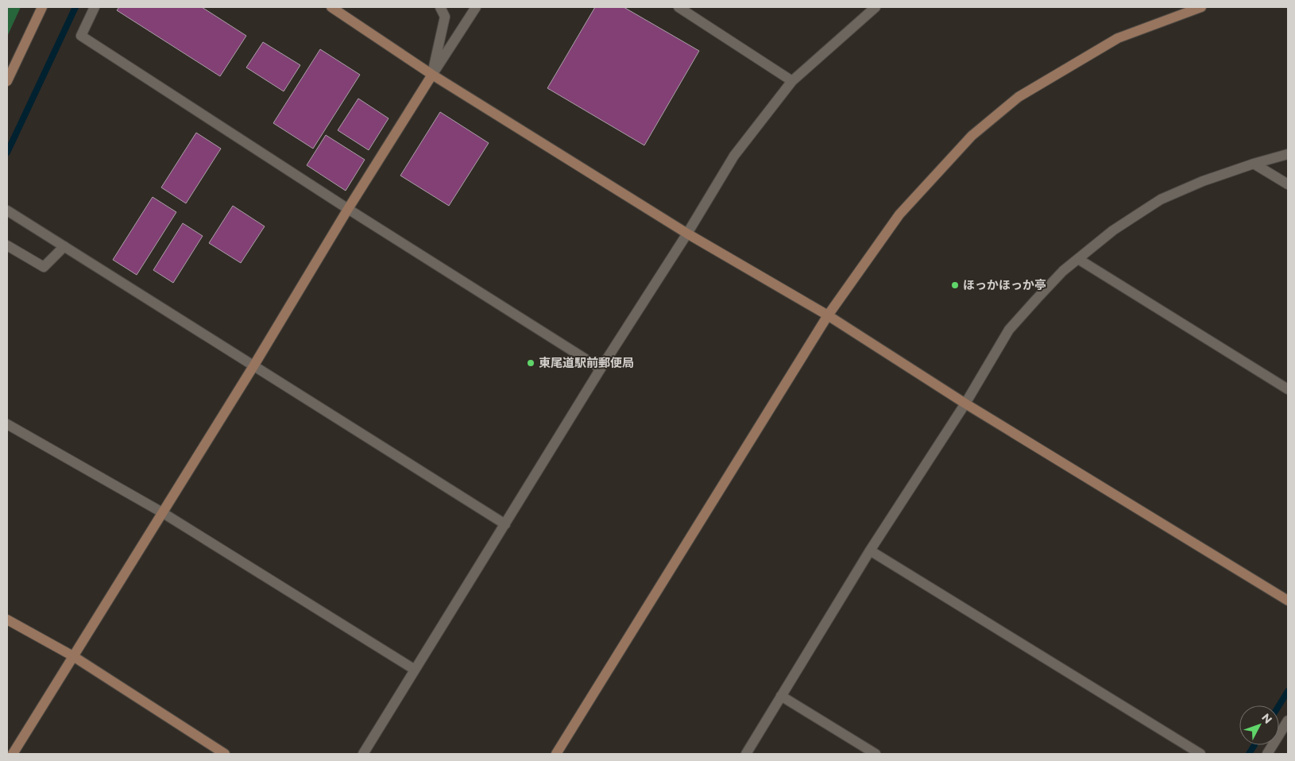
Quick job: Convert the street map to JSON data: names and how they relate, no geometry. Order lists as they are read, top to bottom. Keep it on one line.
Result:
{"places":["ほっかほっか亭","東尾道駅前郵便局"],"north":"top right"}
